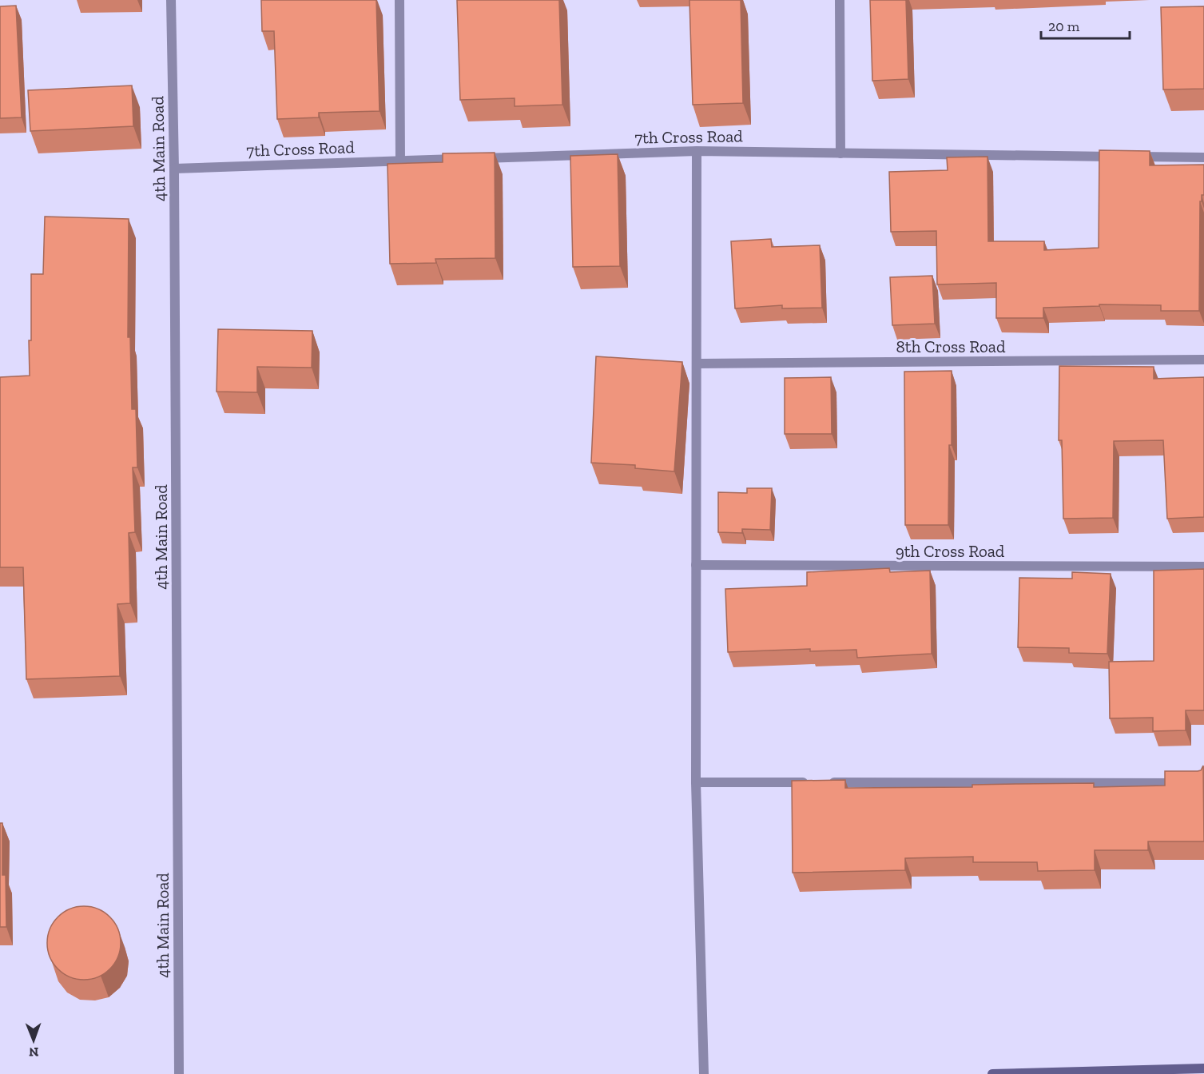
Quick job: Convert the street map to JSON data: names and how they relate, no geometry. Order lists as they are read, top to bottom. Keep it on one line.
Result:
{"streets":{"street":["7th Cross Road","4th Main Road","8th Cross Road","9th Cross Road"]},"crossings":[["7th Cross Road","4th Main Road"]],"scale_bar":"20 m","north":"bottom"}
